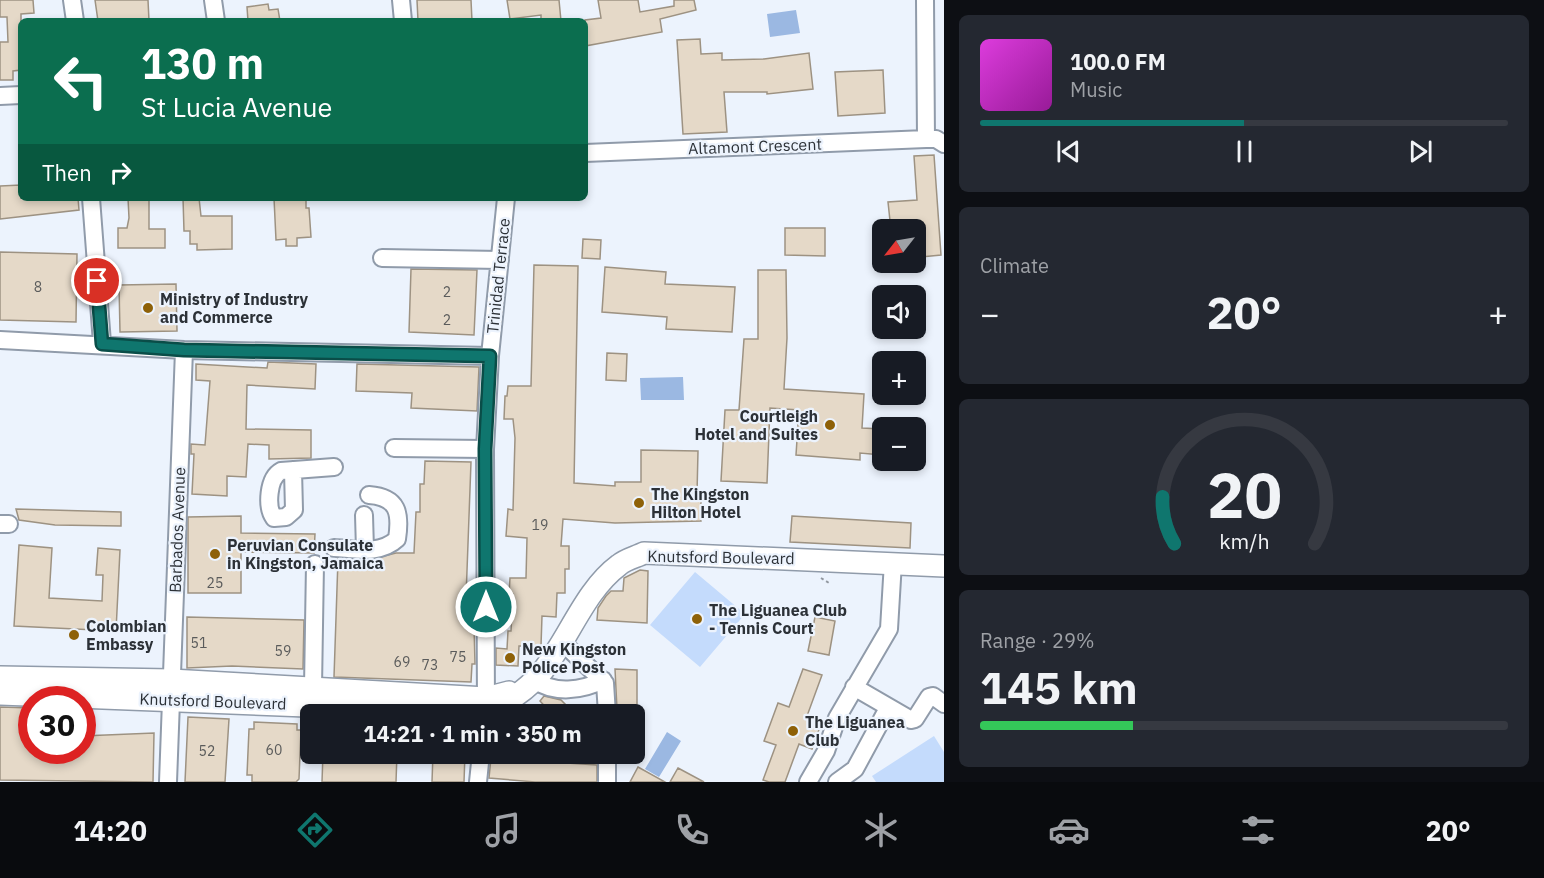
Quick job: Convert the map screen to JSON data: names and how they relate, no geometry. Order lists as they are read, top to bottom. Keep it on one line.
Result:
{"streets":{"main road":["Knutsford Boulevard"],"street":["Altamont Crescent","Trinidad Terrace","Barbados Avenue"]},"crossings":[["Barbados Avenue","Knutsford Boulevard"]],"places":["Ministry of Industry and Commerce","Courtleigh Hotel and Suites","The Kingston Hilton Hotel","Peruvian Consulate in Kingston, Jamaica","The Liguanea Club - Tennis Court","Colombian Embassy","New Kingston Police Post","The Liguanea Club"],"house_numbers":["8","2","2","19","25","51","59","75","69","73","60","52"],"north":"bottom left","page":{"turn":["130 m","St Lucia Avenue"],"song":["100.0 FM","Music"],"then":"Then","tile":["Climate",["Range · 29%","145 km"]],"map_buttons":["+","−"],"heat":["−","20°","+"],"limit":"30","trip":"14:21 · 1 min · 350 m","tabs":["14:20","20°"],"gauge":["20","km/h"]}}
